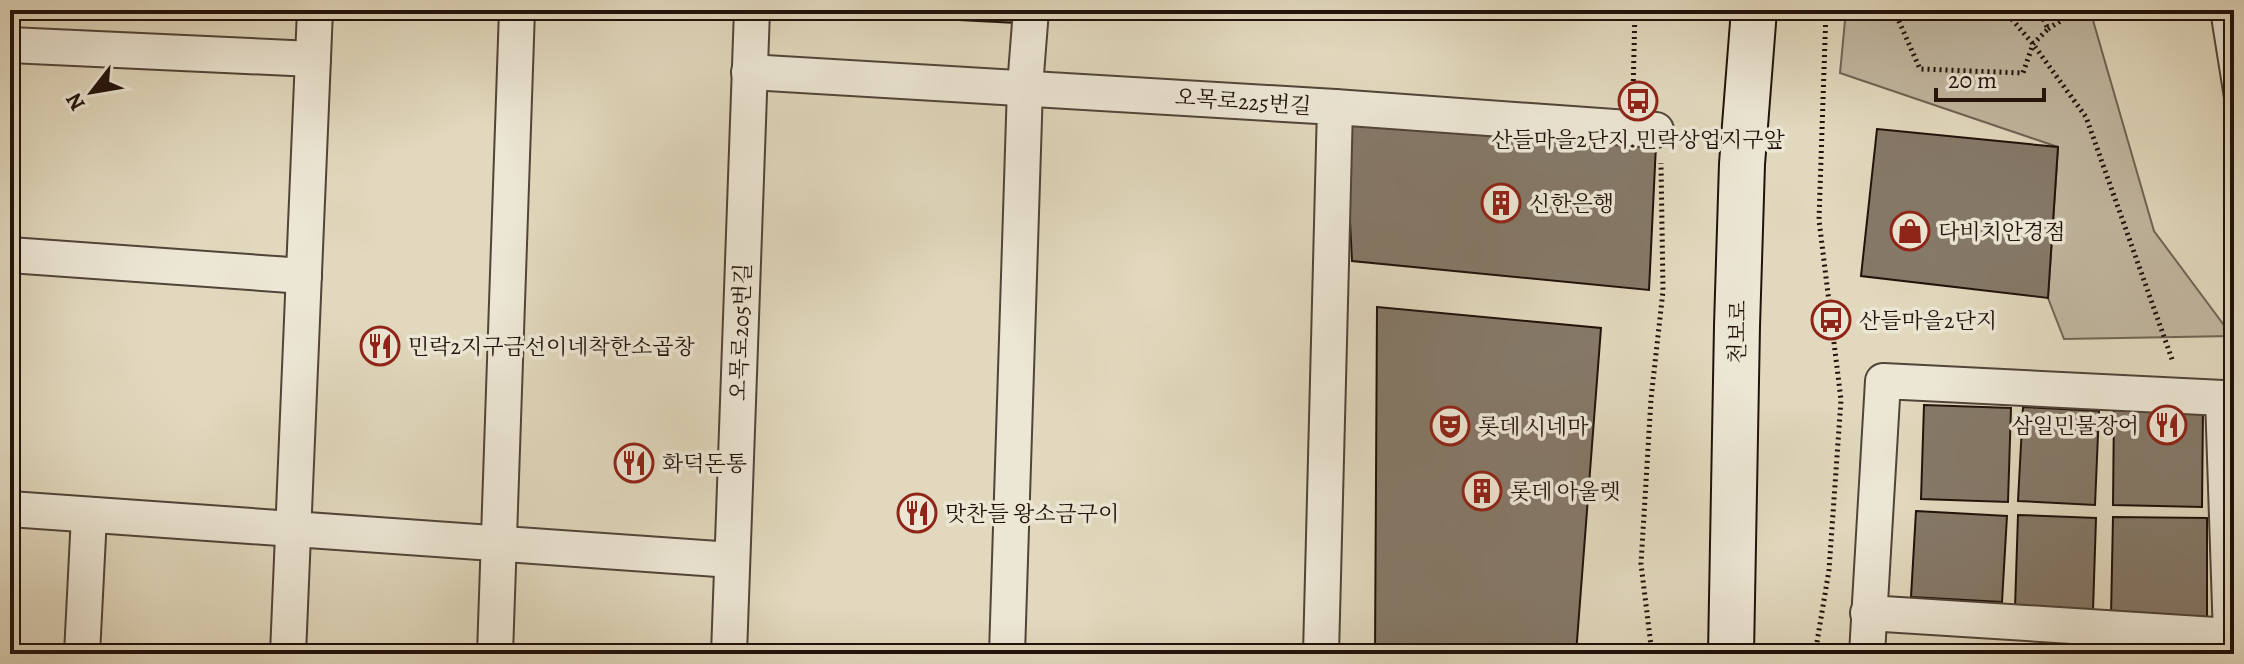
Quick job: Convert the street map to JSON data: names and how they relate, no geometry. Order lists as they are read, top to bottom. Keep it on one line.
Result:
{"streets":{"main road":["천보로"],"street":["오목로225번길","오목로205번길"]},"crossings":[["오목로225번길","오목로205번길"]],"places":{"bus stop":["산들마을2단지.민락상업지구앞","산들마을2단지"],"building":["신한은행","롯데 아울렛"],"shop":["다비치안경점"],"restaurant":["민락2지구금선이네착한소곱창","삼일민물장어","화덕돈통","맛찬들 왕소금구이"],"theatre":["롯데 시네마"]},"scale_bar":"20 m","north":"bottom left"}
